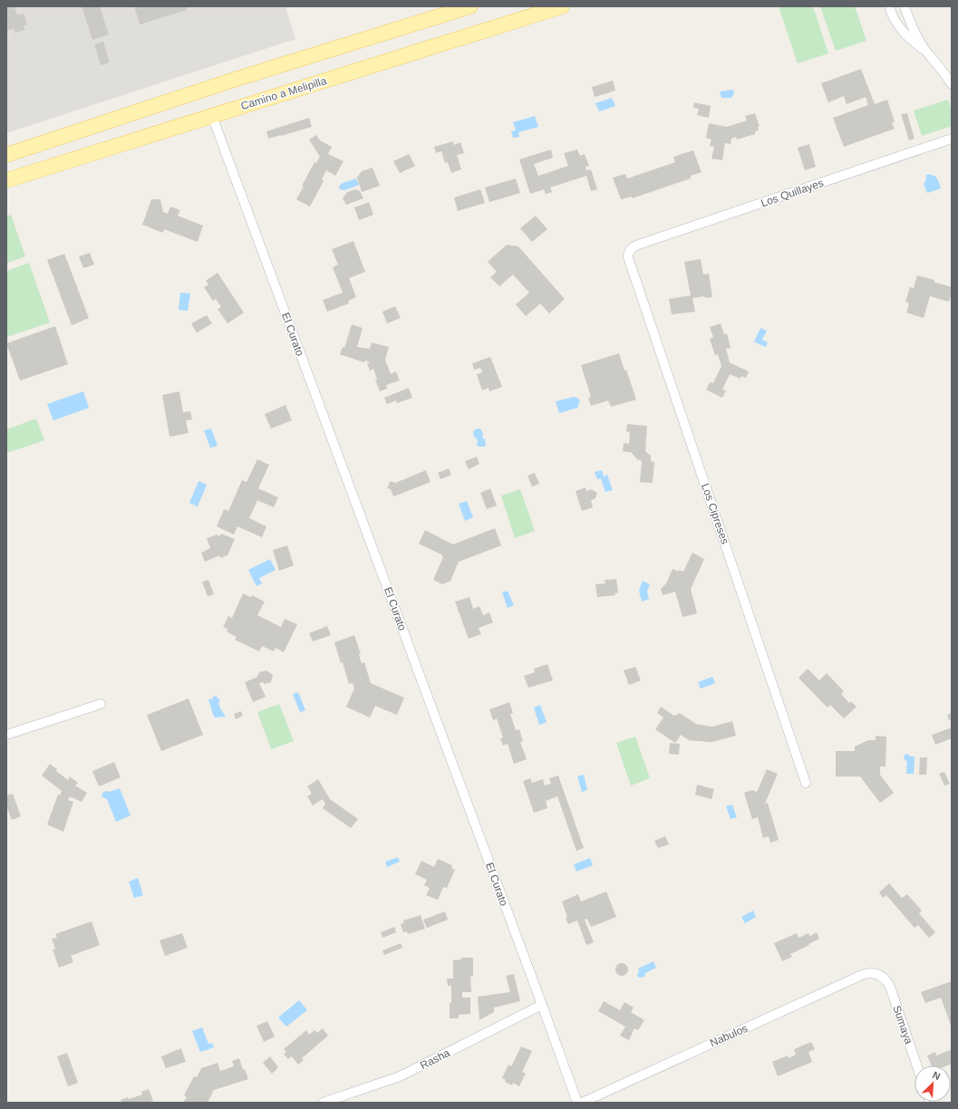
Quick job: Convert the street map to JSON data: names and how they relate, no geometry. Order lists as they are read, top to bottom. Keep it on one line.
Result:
{"streets":{"main road":["Camino a Melipilla"],"street":["Los Quillayes","El Curato","Los Cipreses","Sumaya","Nabulos","Rasha"]},"crossings":[["Camino a Melipilla","El Curato"],["Los Quillayes","Los Cipreses"],["El Curato","Rasha"],["Sumaya","Nabulos"]],"north":"top right"}
